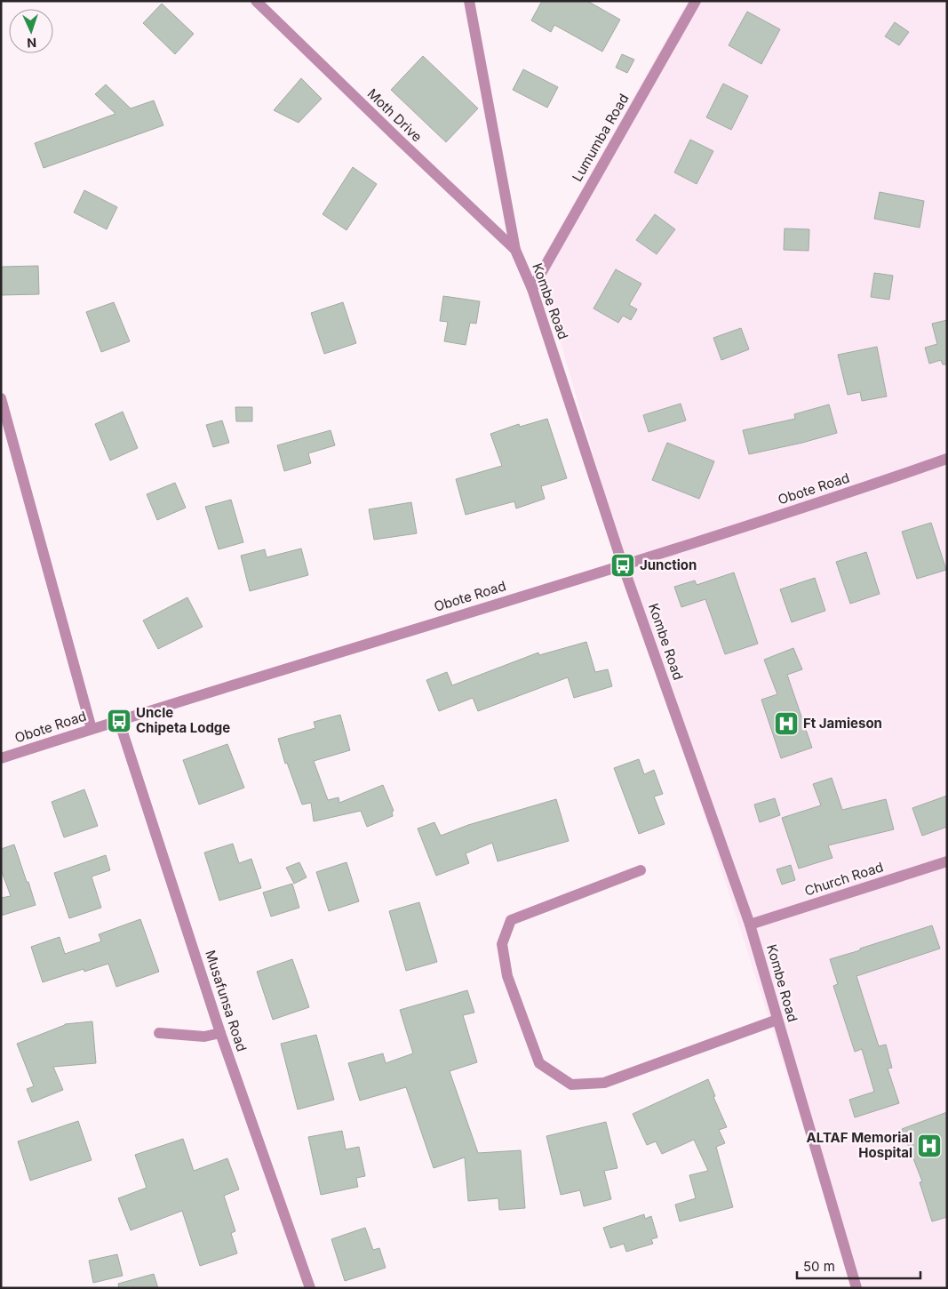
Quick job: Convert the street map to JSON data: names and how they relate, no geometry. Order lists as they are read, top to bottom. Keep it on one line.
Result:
{"streets":{"street":["Moth Drive","Lumumba Road","Kombe Road","Obote Road","Church Road","Musafunsa Road"]},"crossings":[["Moth Drive","Kombe Road"],["Lumumba Road","Kombe Road"],["Kombe Road","Obote Road"],["Kombe Road","Church Road"],["Obote Road","Musafunsa Road"]],"places":{"bus stop":["Junction","Uncle Chipeta Lodge"],"hospital":["Ft Jamieson","ALTAF Memorial Hospital"]},"scale_bar":"50 m","north":"bottom"}
